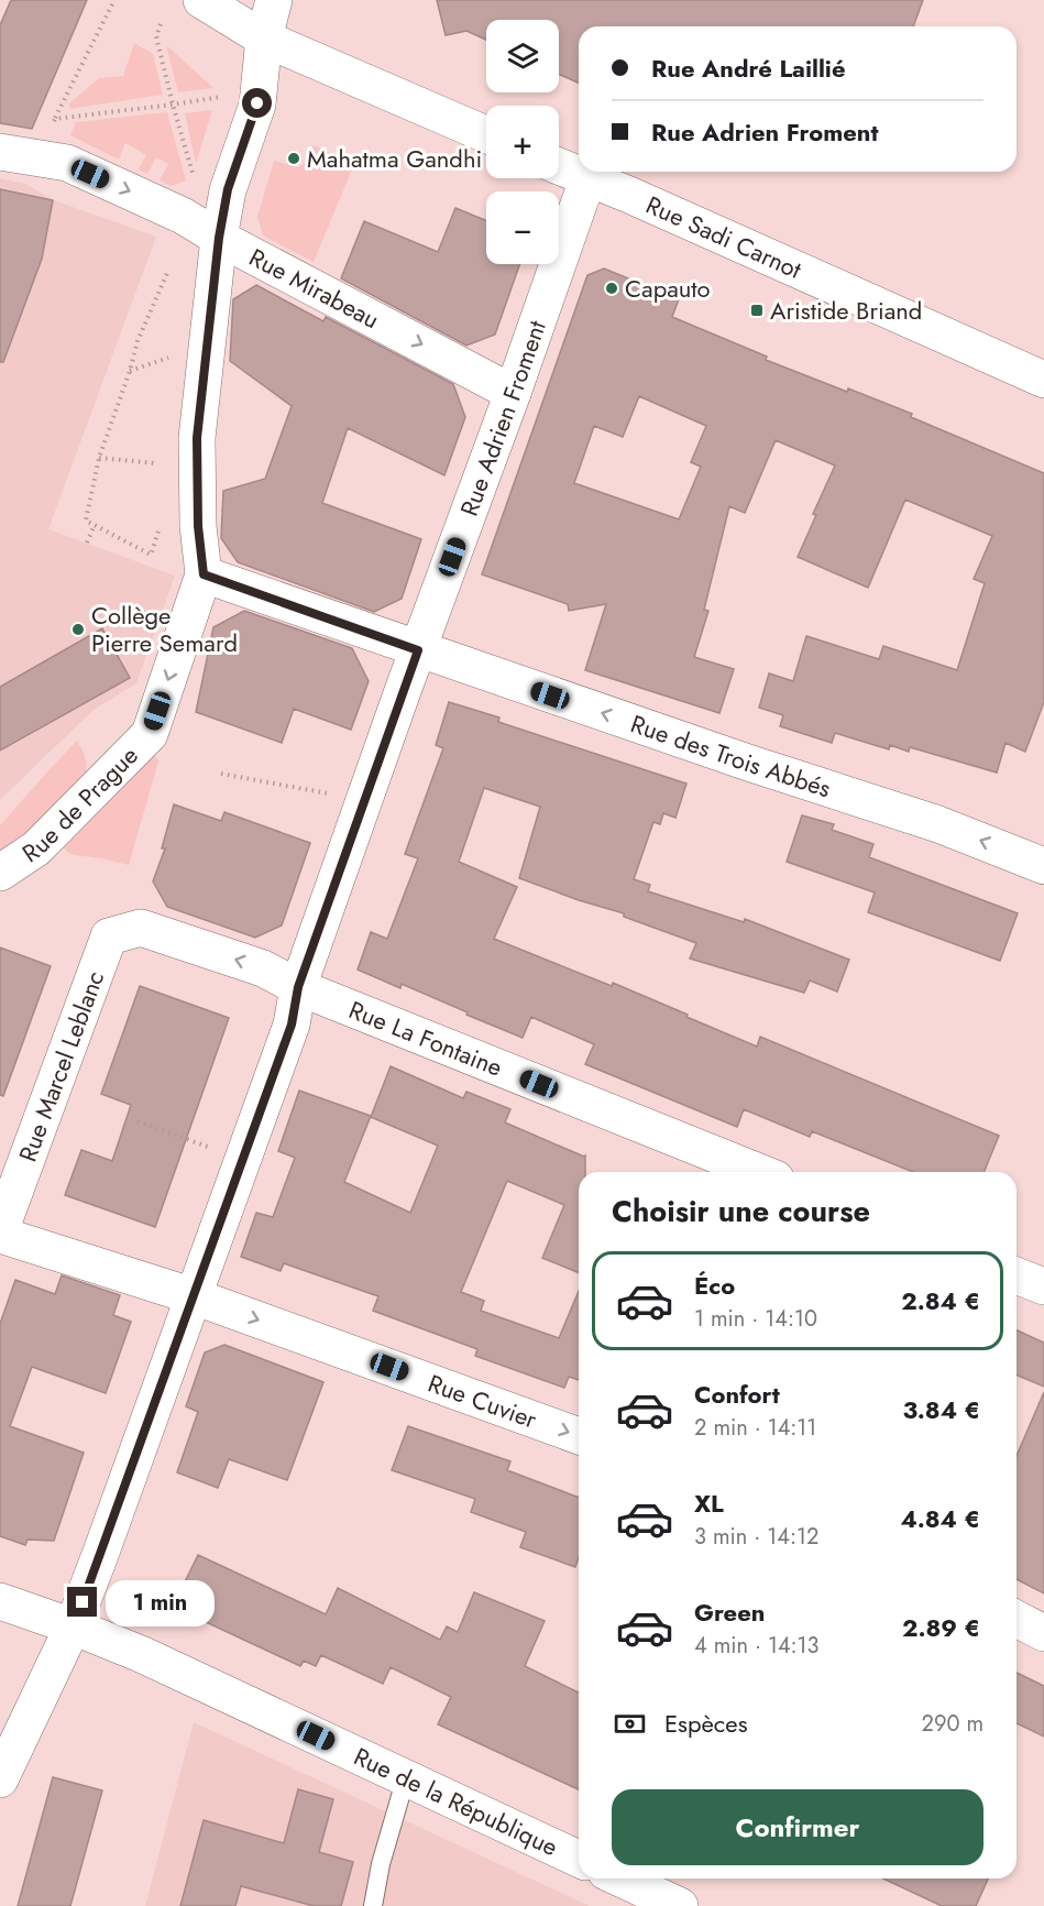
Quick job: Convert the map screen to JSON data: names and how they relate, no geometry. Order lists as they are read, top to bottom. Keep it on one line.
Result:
{"streets":{"street":["Rue Sadi Carnot","Rue Mirabeau","Rue Adrien Froment","Rue des Trois Abbés","Rue de Prague","Rue La Fontaine","Rue Marcel Leblanc","Rue Cuvier","Rue de la République"]},"crossings":[["Rue Sadi Carnot","Rue Adrien Froment"],["Rue Mirabeau","Rue Adrien Froment"],["Rue Adrien Froment","Rue des Trois Abbés"],["Rue Adrien Froment","Rue La Fontaine"],["Rue Adrien Froment","Rue Cuvier"],["Rue Adrien Froment","Rue de la République"],["Rue des Trois Abbés","Rue de Prague"],["Rue La Fontaine","Rue Marcel Leblanc"],["Rue Marcel Leblanc","Rue Cuvier"]],"one_way":["Rue des Trois Abbés","Rue de Prague","Rue Cuvier"],"places":{"other":["Mahatma Gandhi","Capauto","Collège Pierre Semard"],"transit":["Aristide Briand"]},"page":{"map_buttons":["+","−"],"banner":["Rue André Laillié","Rue Adrien Froment"],"heading":"Choisir une course","list":[{"name":"Éco","note":"1 min · 14:10","value":"2.84 €"},{"name":"Confort","note":"2 min · 14:11","value":"3.84 €"},{"name":"XL","note":"3 min · 14:12","value":"4.84 €"},{"name":"Green","note":"4 min · 14:13","value":"2.89 €"}],"bubble":"1 min","pay":["Espèces","290 m"],"buttons":"Confirmer"}}
